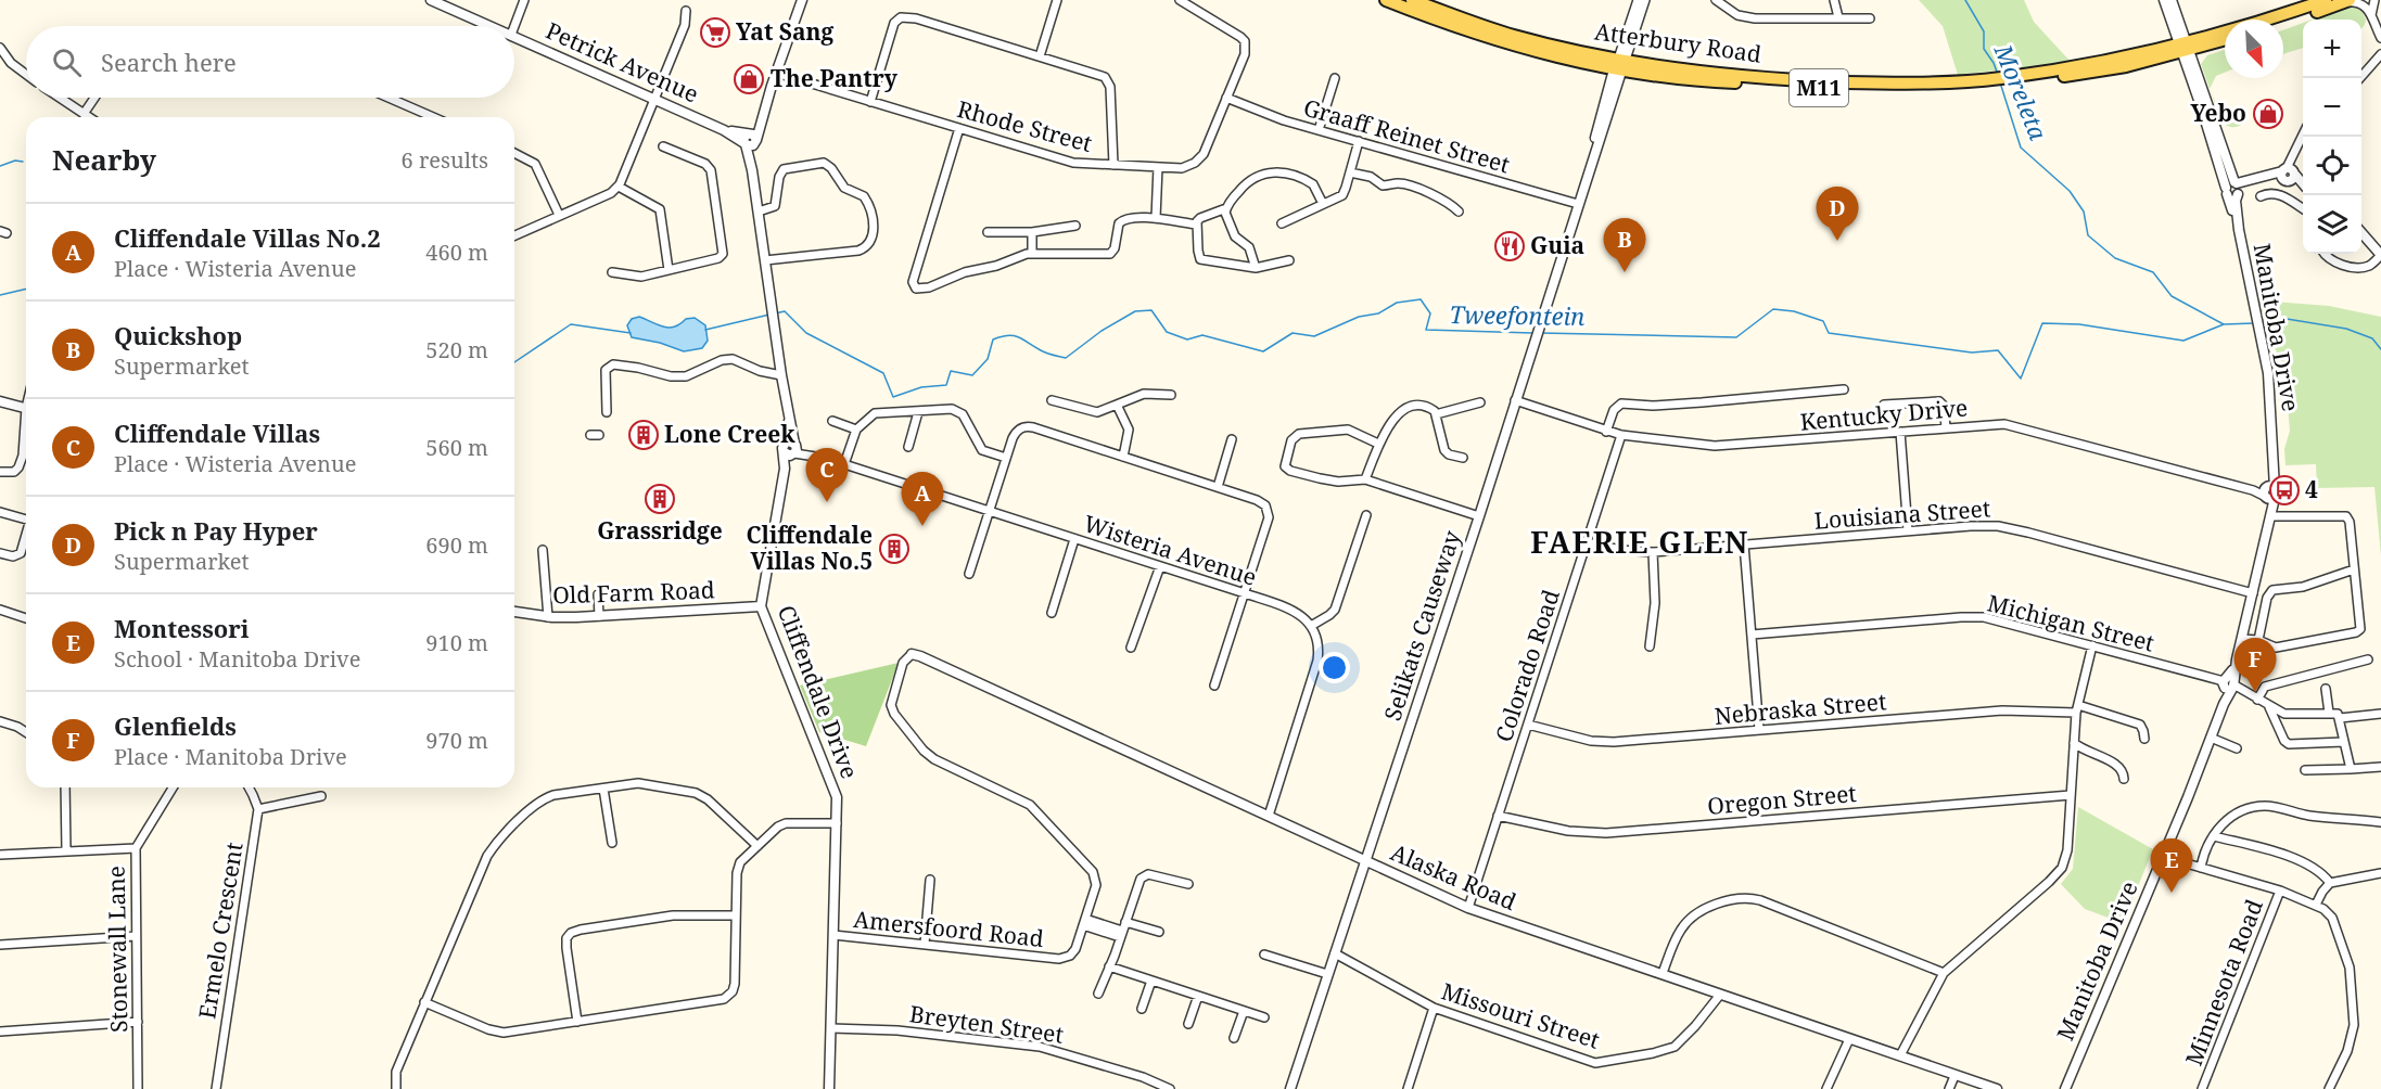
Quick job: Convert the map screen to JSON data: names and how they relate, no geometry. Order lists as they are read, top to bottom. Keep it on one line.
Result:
{"streets":{"main road":["Atterbury Road","M11"],"street":["Petrick Avenue","Rhode Street","Graaff Reinet Street","Manitoba Drive","Kentucky Drive","Louisiana Street","Wisteria Avenue","Old Farm Road","Michigan Street","Selikats Causeway","Colorado Road","Cliffendale Drive","Nebraska Street","Oregon Street","Alaska Road","Amersfoord Road","Ermelo Crescent","Stonewall Lane","Minnesota Road","Missouri Street","Breyten Street"]},"crossings":[["Atterbury Road","Manitoba Drive"],["Atterbury Road","Selikats Causeway"],["Rhode Street","Graaff Reinet Street"],["Graaff Reinet Street","Selikats Causeway"],["Manitoba Drive","Kentucky Drive"],["Manitoba Drive","Louisiana Street"],["Manitoba Drive","Michigan Street"],["Kentucky Drive","Selikats Causeway"],["Kentucky Drive","Colorado Road"],["Louisiana Street","Colorado Road"],["Wisteria Avenue","Cliffendale Drive"],["Old Farm Road","Cliffendale Drive"],["Selikats Causeway","Alaska Road"],["Selikats Causeway","Missouri Street"],["Colorado Road","Nebraska Street"],["Colorado Road","Oregon Street"],["Colorado Road","Alaska Road"],["Cliffendale Drive","Amersfoord Road"],["Cliffendale Drive","Breyten Street"],["Alaska Road","Missouri Street"]],"districts":["FAERIE GLEN"],"water":["Moreleta","Tweefontein"],"places":{"supermarket":["Yat Sang"],"shop":["The Pantry","Yebo"],"restaurant":["Guia"],"building":["Lone Creek","Grassridge","Cliffendale Villas No.5"],"bus stop":["4"]},"north":"bottom right","page":{"map_buttons":["+","−"],"search":"Search here","heading":["Nearby","6 results"],"pins":["D","B","C","A","F","E"],"list":[{"mark":"A","name":"Cliffendale Villas No.2","note":"Place · Wisteria Avenue","value":"460 m"},{"mark":"B","name":"Quickshop","note":"Supermarket","value":"520 m"},{"mark":"C","name":"Cliffendale Villas","note":"Place · Wisteria Avenue","value":"560 m"},{"mark":"D","name":"Pick n Pay Hyper","note":"Supermarket","value":"690 m"},{"mark":"E","name":"Montessori","note":"School · Manitoba Drive","value":"910 m"},{"mark":"F","name":"Glenfields","note":"Place · Manitoba Drive","value":"970 m"}]}}
